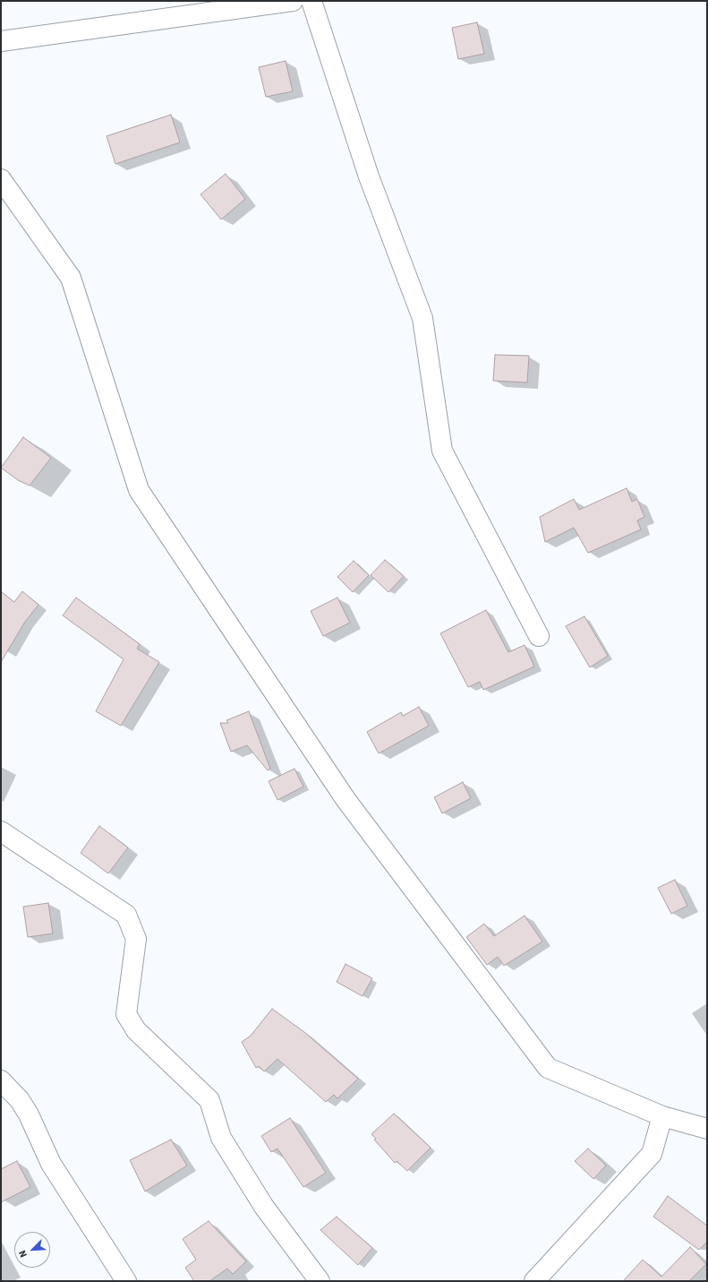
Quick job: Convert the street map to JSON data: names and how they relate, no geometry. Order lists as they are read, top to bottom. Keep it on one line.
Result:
{"north":"bottom left"}
